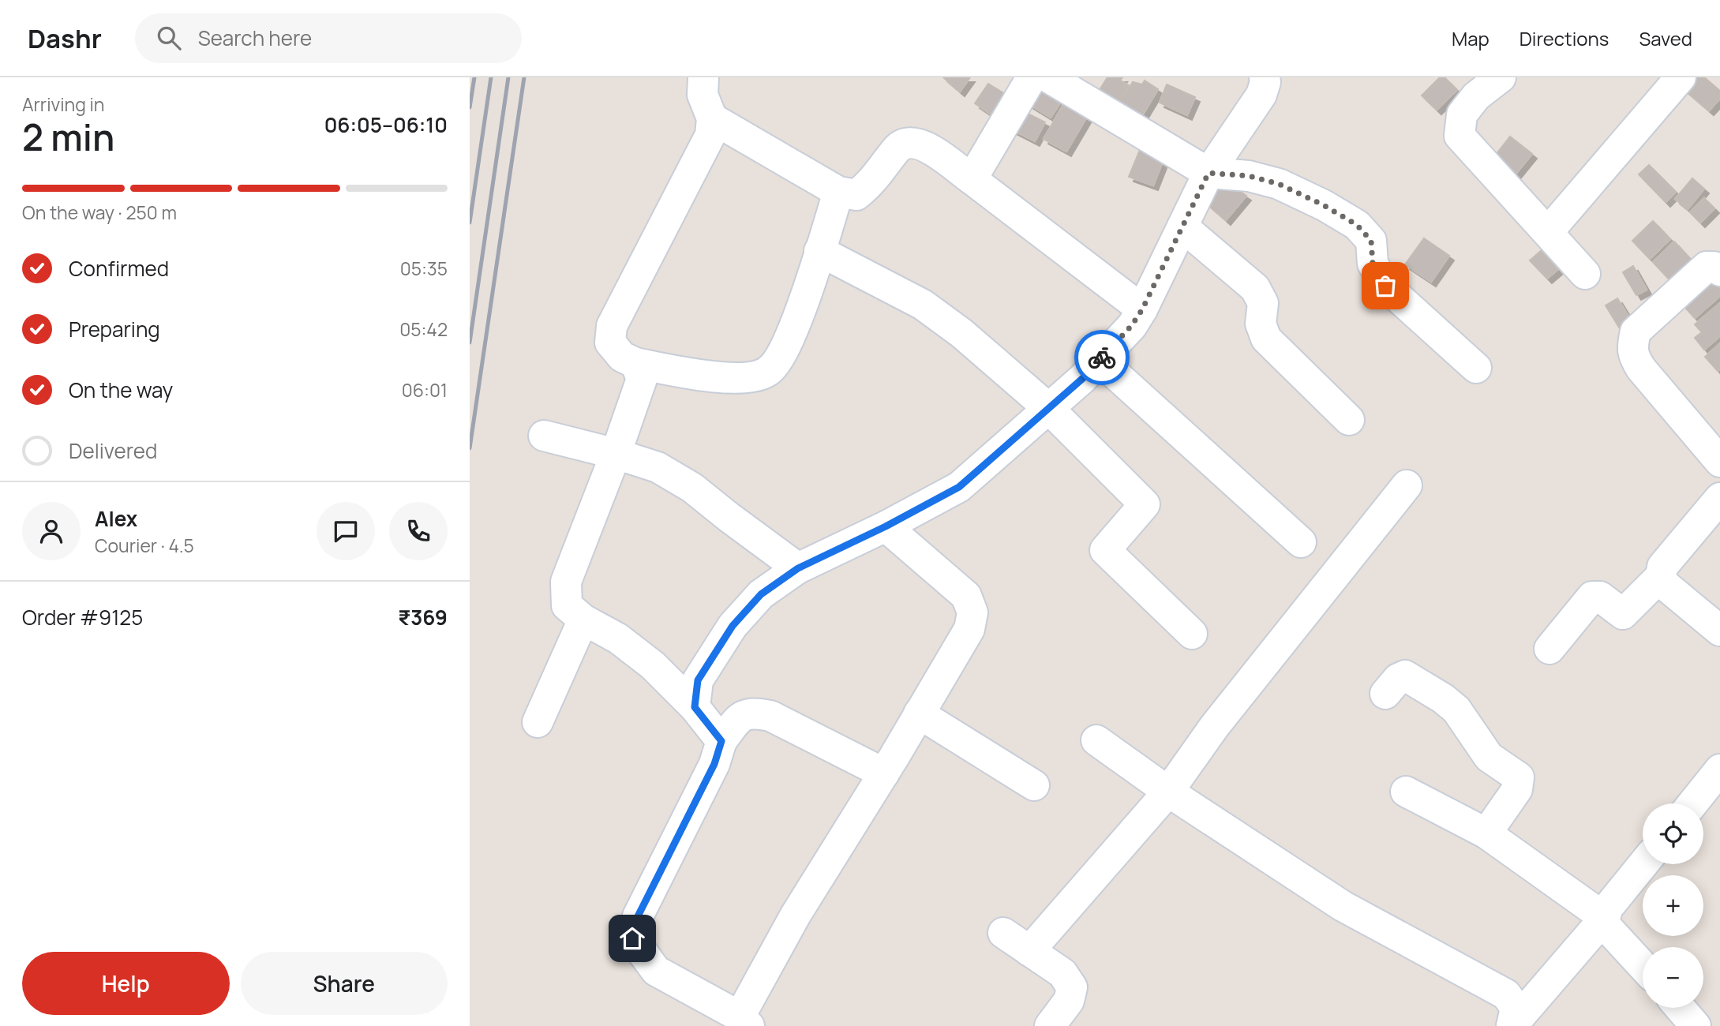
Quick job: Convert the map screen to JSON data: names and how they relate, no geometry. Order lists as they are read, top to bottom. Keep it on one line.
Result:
{"page":{"header":"Dashr","search":"Search here","nav":["Map","Directions","Saved"],"heading":["2 min","Arriving in","06:05–06:10"],"panel":["Alex","Courier · 4.5","Order #9125","₹369"],"bar":"On the way · 250 m","list":[["Confirmed","05:35"],["Preparing","05:42"],["On the way","06:01"],"Delivered"],"map_buttons":["+","−"],"buttons":["Help","Share"]}}
